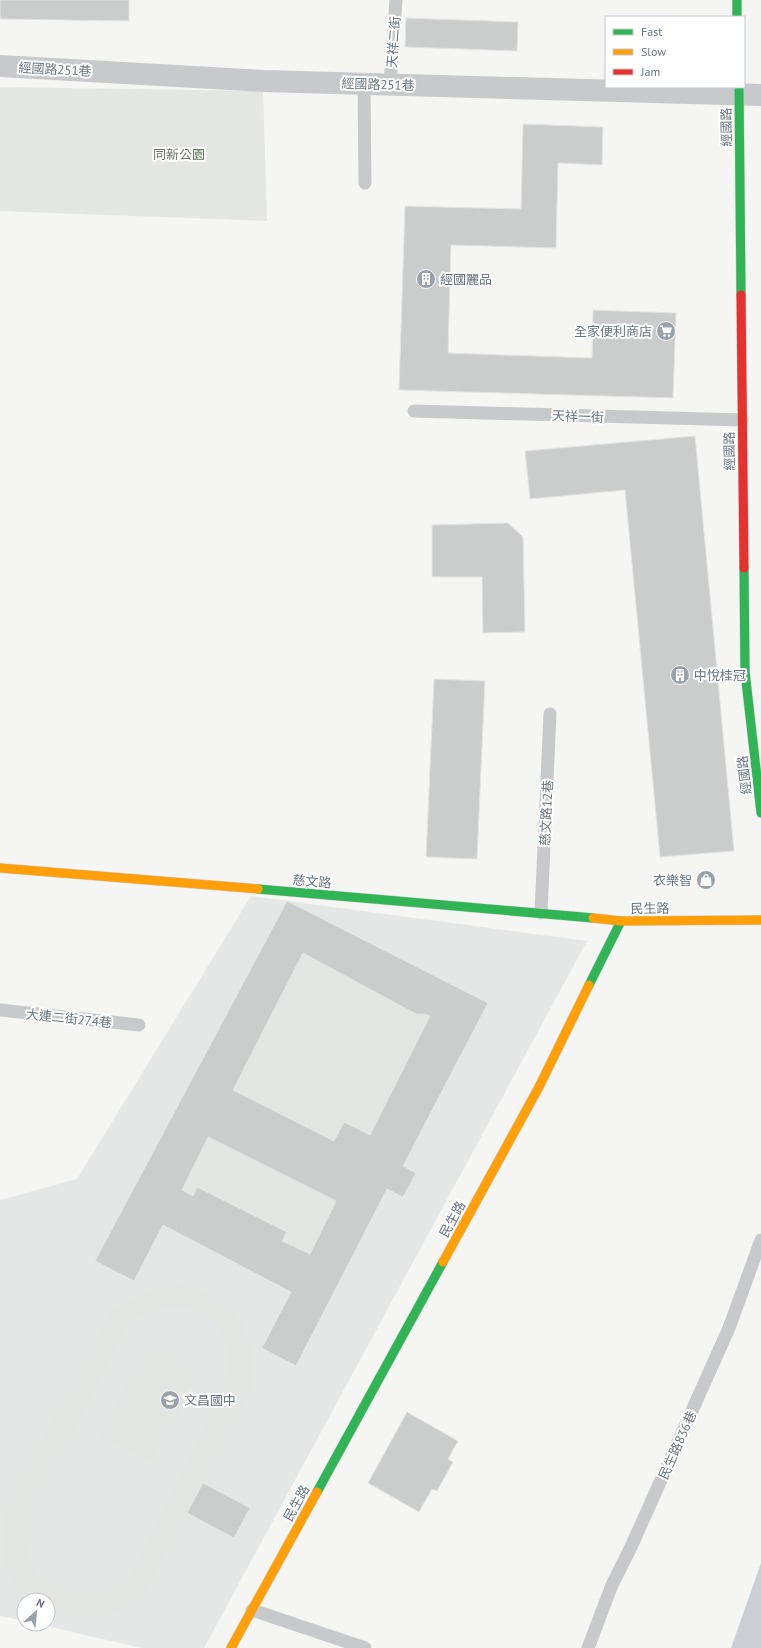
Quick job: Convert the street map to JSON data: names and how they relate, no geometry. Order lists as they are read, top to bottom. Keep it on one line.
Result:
{"streets":{"street":["經國路251巷","經國路","慈文路","民生路"],"lane":["天祥二街","天祥一街","慈文路12巷","大連二街274巷","民生路836巷"]},"crossings":[["天祥二街","經國路251巷"],["經國路251巷","經國路"],["經國路","天祥一街"],["慈文路12巷","慈文路"],["慈文路","民生路"]],"parks":["同新公園"],"places":{"building":["經國麗品","中悅桂冠"],"supermarket":["全家便利商店"],"shop":["衣樂智"],"school or university":["文昌國中"]},"legend":["Fast","Slow","Jam"],"north":"top right"}
